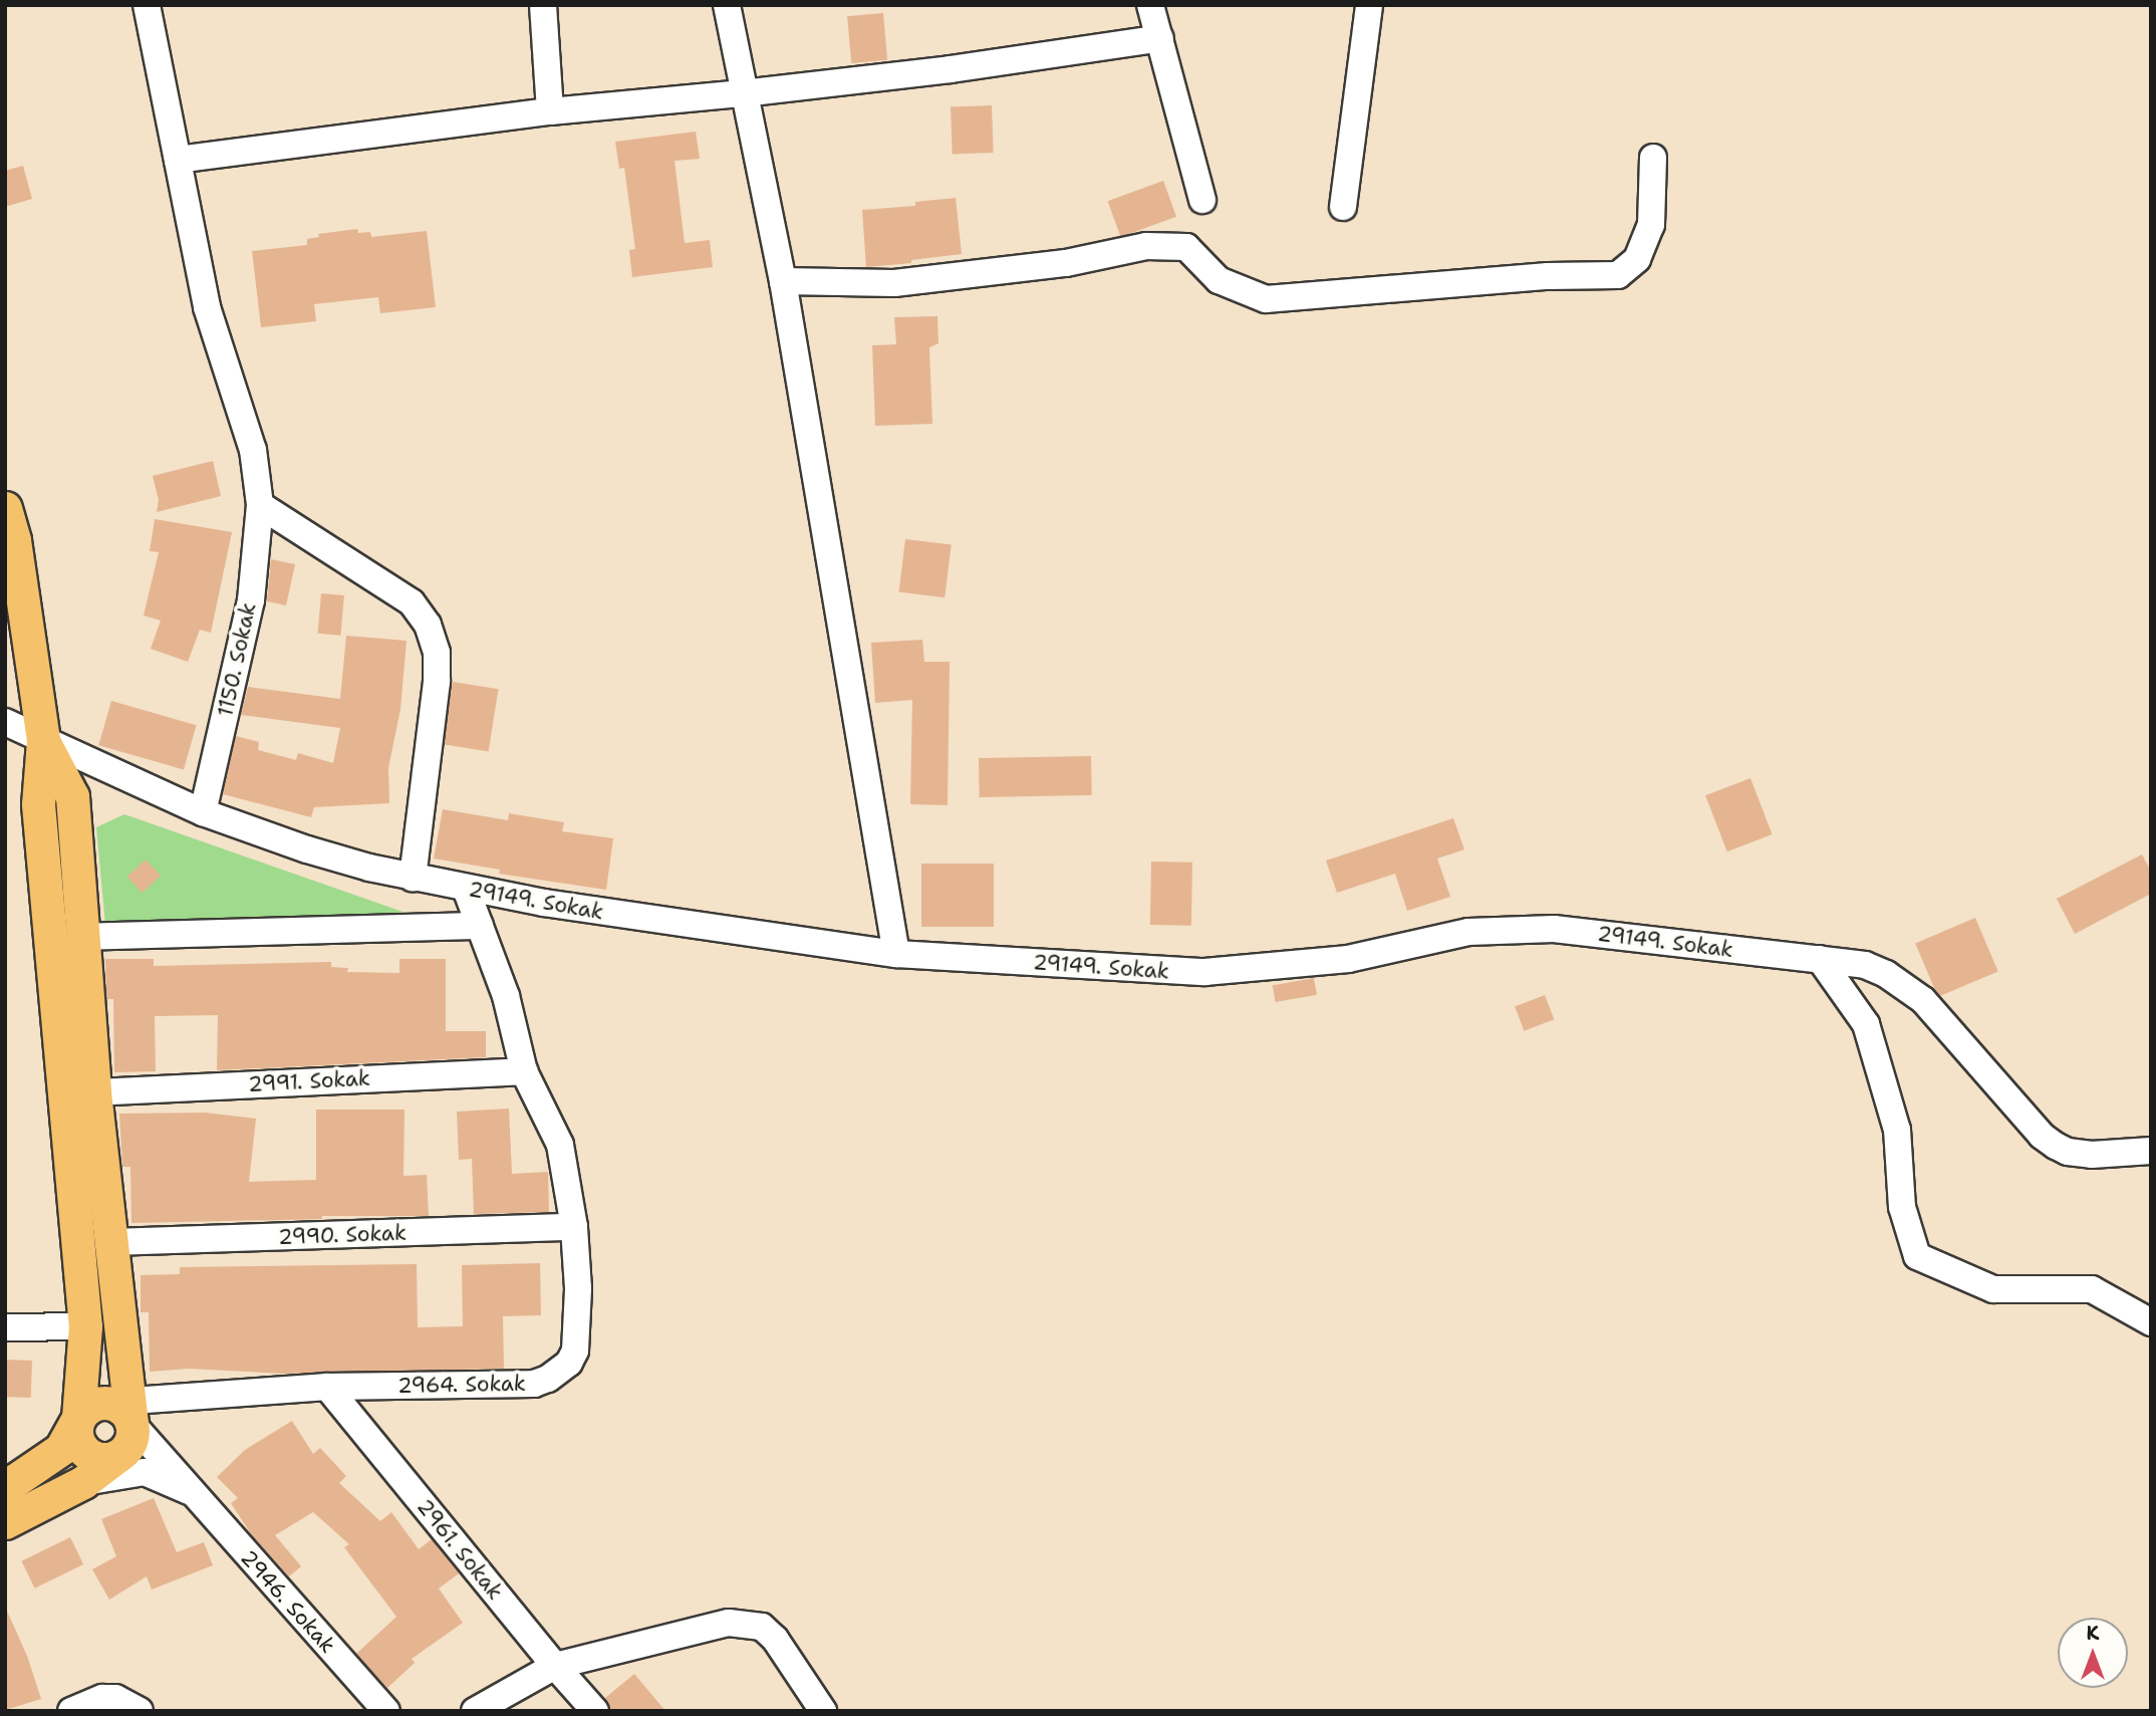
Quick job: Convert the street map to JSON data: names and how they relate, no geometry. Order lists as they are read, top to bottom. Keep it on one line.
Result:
{"streets":{"street":["1150. Sokak","29149. Sokak","2991. Sokak","2990. Sokak","2964. Sokak","2961. Sokak","2946. Sokak"]},"crossings":[["1150. Sokak","29149. Sokak"],["29149. Sokak","2964. Sokak"],["2991. Sokak","2964. Sokak"],["2990. Sokak","2964. Sokak"],["2964. Sokak","2961. Sokak"],["2964. Sokak","2946. Sokak"]],"north":"top"}
